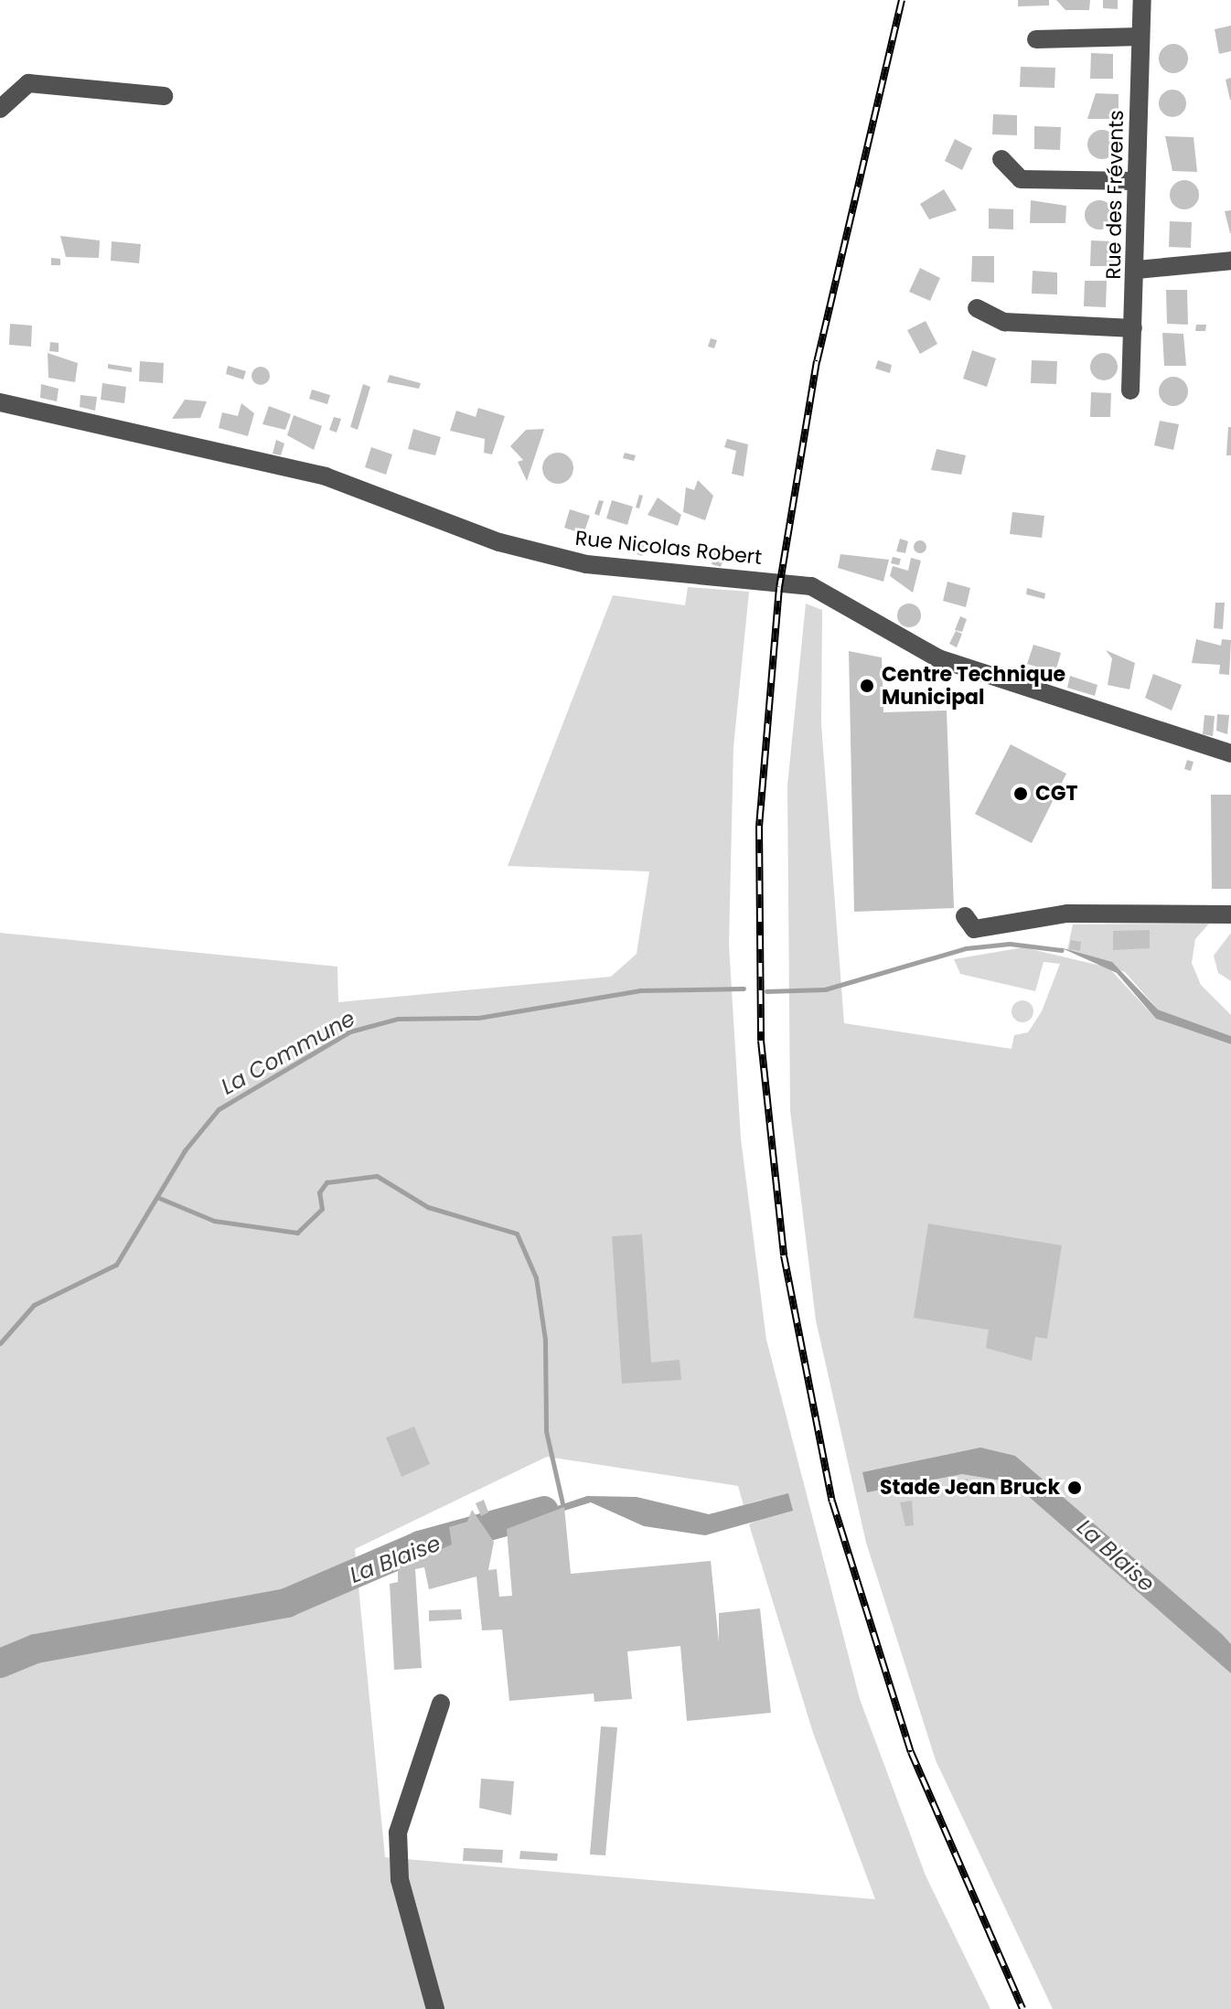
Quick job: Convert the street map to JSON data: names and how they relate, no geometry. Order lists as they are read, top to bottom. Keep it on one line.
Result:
{"streets":{"street":["Rue des Frévents","Rue Nicolas Robert"]},"water":["La Commune","La Blaise"],"places":["Centre Technique Municipal","CGT","Stade Jean Bruck"]}
